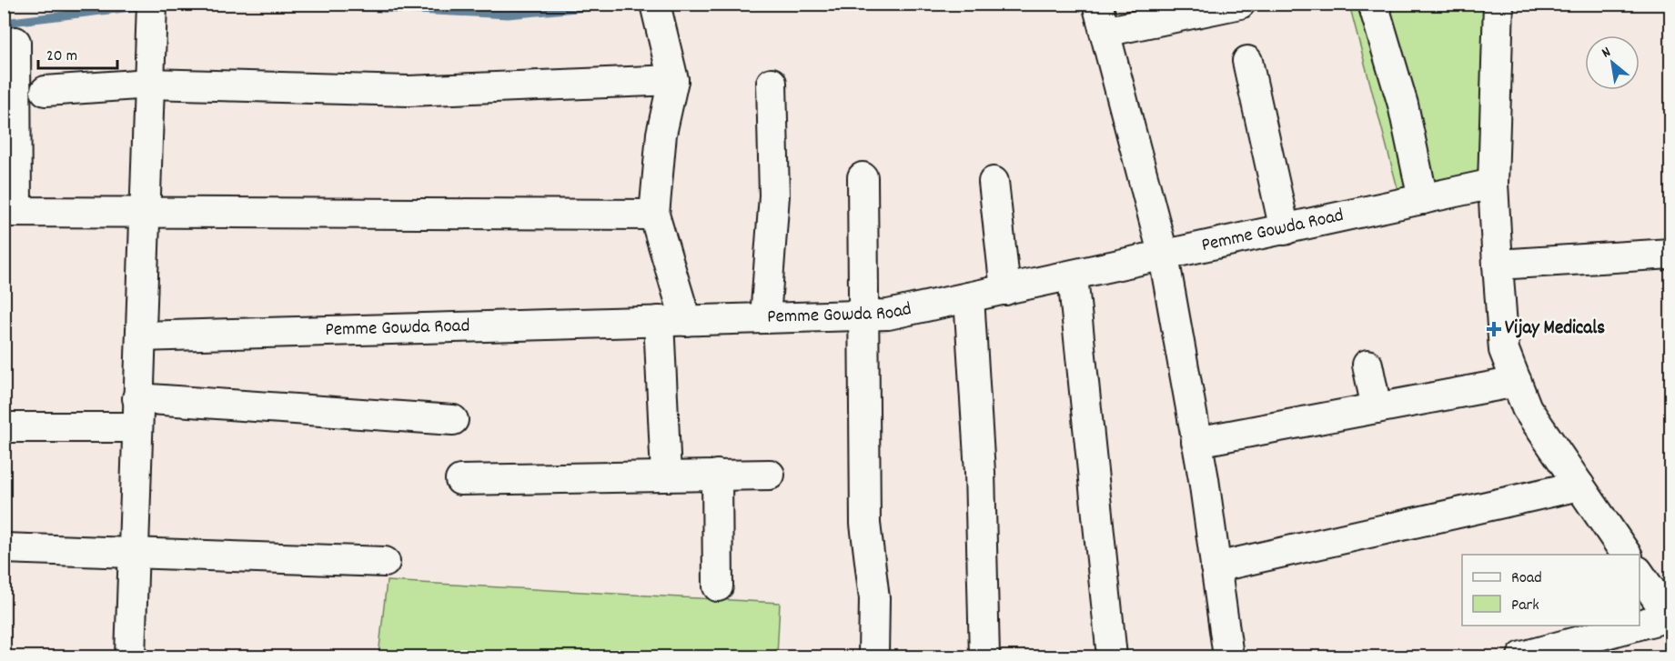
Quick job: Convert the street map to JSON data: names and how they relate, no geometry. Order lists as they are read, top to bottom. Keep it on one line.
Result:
{"streets":{"street":["Pemme Gowda Road"]},"places":{"health":["Vijay Medicals"]},"legend":["Road","Park"],"scale_bar":"20 m","north":"top left"}
